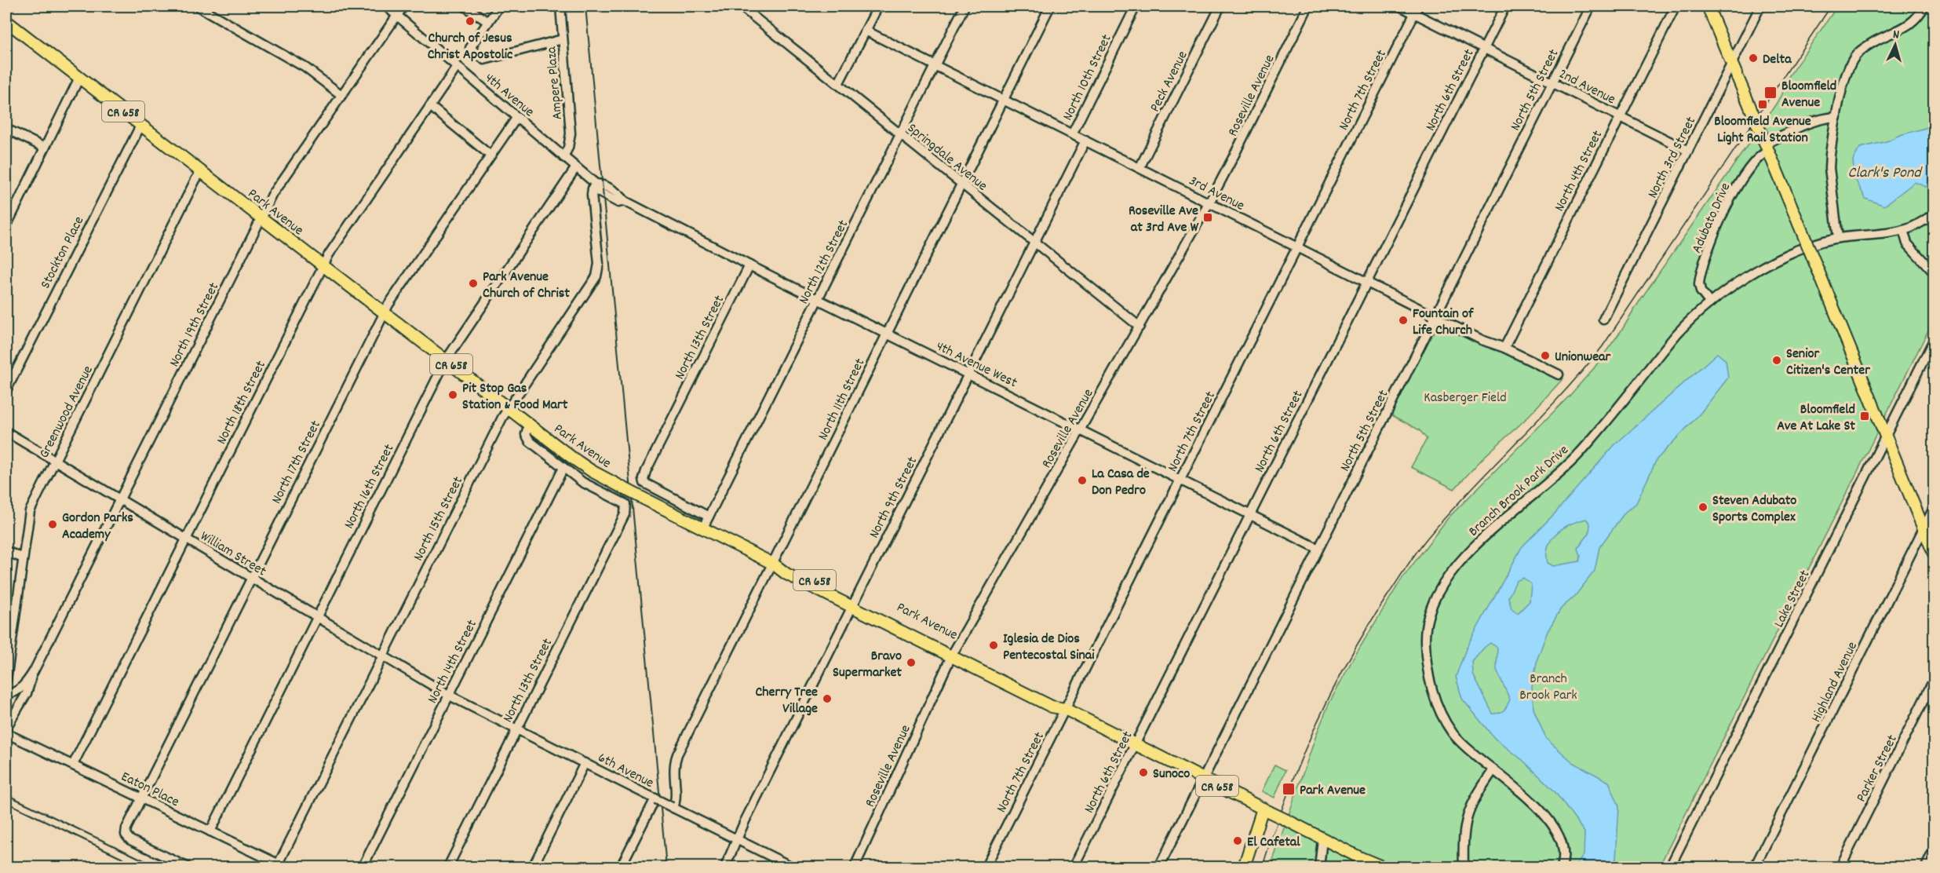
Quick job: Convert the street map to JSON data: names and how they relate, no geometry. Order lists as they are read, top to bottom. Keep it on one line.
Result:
{"streets":{"main road":["CR 658","Park Avenue"],"street":["North 10th Street","Peck Avenue","Ampere Plaza","2nd Avenue","North 7th Street","North 6th Street","North 5th Street","4th Avenue","Roseville Avenue","Springdale Avenue","North 3rd Street","North 4th Street","3rd Avenue","Adubato Drive","Stockton Place","North 12th Street","North 19th Street","North 13th Street","4th Avenue West","North 11th Street","North 18th Street","Greenwood Avenue","North 17th Street","North 16th Street","Branch Brook Park Drive","North 9th Street","North 15th Street","William Street","Lake Street","North 14th Street","Highland Avenue","Parker Street","6th Avenue","Eaton Place"]},"crossings":[["North 10th Street","3rd Avenue"],["Peck Avenue","3rd Avenue"],["Ampere Plaza","4th Avenue"],["2nd Avenue","North 7th Street"],["2nd Avenue","North 6th Street"],["2nd Avenue","North 5th Street"],["2nd Avenue","North 3rd Street"],["2nd Avenue","North 4th Street"],["North 7th Street","3rd Avenue"],["North 7th Street","Park Avenue"],["North 7th Street","4th Avenue West"],["North 6th Street","3rd Avenue"],["North 6th Street","Park Avenue"],["North 6th Street","4th Avenue West"],["North 5th Street","3rd Avenue"],["North 5th Street","Park Avenue"],["North 5th Street","4th Avenue West"],["4th Avenue","North 19th Street"],["4th Avenue","4th Avenue West"],["4th Avenue","North 18th Street"],["4th Avenue","North 17th Street"],["4th Avenue","North 16th Street"],["4th Avenue","North 15th Street"],["Roseville Avenue","Springdale Avenue"],["Roseville Avenue","3rd Avenue"],["Roseville Avenue","Park Avenue"],["Roseville Avenue","4th Avenue West"],["Springdale Avenue","North 12th Street"],["Springdale Avenue","North 11th Street"],["Springdale Avenue","North 9th Street"],["North 4th Street","3rd Avenue"],["3rd Avenue","North 12th Street"],["3rd Avenue","North 11th Street"],["3rd Avenue","North 9th Street"],["Park Avenue","Stockton Place"],["Park Avenue","North 12th Street"],["Park Avenue","North 19th Street"],["Park Avenue","North 13th Street"],["Park Avenue","North 11th Street"],["Park Avenue","North 18th Street"],["Park Avenue","Greenwood Avenue"],["Park Avenue","North 17th Street"],["Park Avenue","North 16th Street"],["Park Avenue","North 9th Street"],["Park Avenue","North 15th Street"],["Park Avenue","North 14th Street"],["Adubato Drive","Branch Brook Park Drive"],["North 12th Street","North 13th Street"],["North 12th Street","4th Avenue West"],["North 19th Street","William Street"],["North 13th Street","4th Avenue West"],["North 13th Street","6th Avenue"],["4th Avenue West","North 11th Street"],["4th Avenue West","North 9th Street"],["North 11th Street","6th Avenue"],["North 18th Street","William Street"],["North 18th Street","Eaton Place"],["Greenwood Avenue","William Street"],["North 17th Street","William Street"],["North 17th Street","Eaton Place"],["North 16th Street","William Street"],["North 16th Street","Eaton Place"],["North 9th Street","6th Avenue"],["North 15th Street","William Street"],["North 15th Street","Eaton Place"],["William Street","North 14th Street"],["William Street","6th Avenue"],["North 14th Street","6th Avenue"]],"water":["Clark's Pond"],"parks":["Kasberger Field","Branch Brook Park"],"places":{"other":["Church of Jesus Christ Apostolic","Delta","Park Avenue Church of Christ","Fountain of Life Church","Unionwear","Senior Citizen's Center","Pit Stop Gas Station & Food Mart","La Casa de Don Pedro","Steven Adubato Sports Complex","Gordon Parks Academy","Iglesia de Dios Pentecostal Sinai","Bravo Supermarket","Cherry Tree Village","Sunoco","El Cafetal"],"transit":["Bloomfield Avenue","Bloomfield Avenue Light Rail Station","Roseville Ave at 3rd Ave W","Bloomfield Ave At Lake St","Park Avenue"]},"north":"top"}
